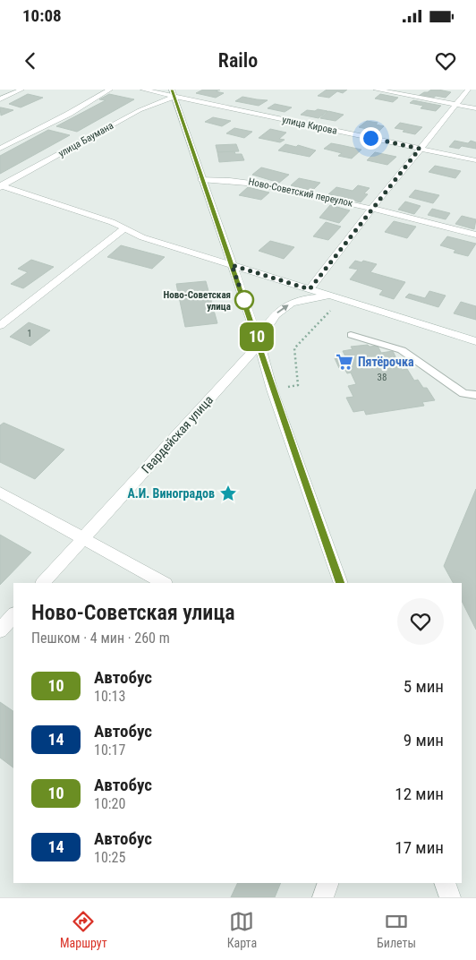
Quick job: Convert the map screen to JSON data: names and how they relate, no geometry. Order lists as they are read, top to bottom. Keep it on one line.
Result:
{"streets":{"street":["улица Кирова","улица Баумана","Ново-Советский переулок","Гвардейская улица"]},"crossings":[["улица Кирова","улица Баумана"]],"places":{"other":["Ново-Советская улица"],"supermarket":["Пятёрочка"],"place":["А.И. Виноградов"]},"lines":["bus line 10"],"house_numbers":["1","38"],"page":{"status":"10:08","header":"Railo","on_map":"10","heading":["Ново-Советская улица","Пешком · 4 мин · 260 m"],"list":[{"mark":"10","name":"Автобус","note":"10:13","value":"5 мин"},{"mark":"14","name":"Автобус","note":"10:17","value":"9 мин"},{"mark":"10","name":"Автобус","note":"10:20","value":"12 мин"},{"mark":"14","name":"Автобус","note":"10:25","value":"17 мин"}],"tabs":["Маршрут","Карта","Билеты"]}}
